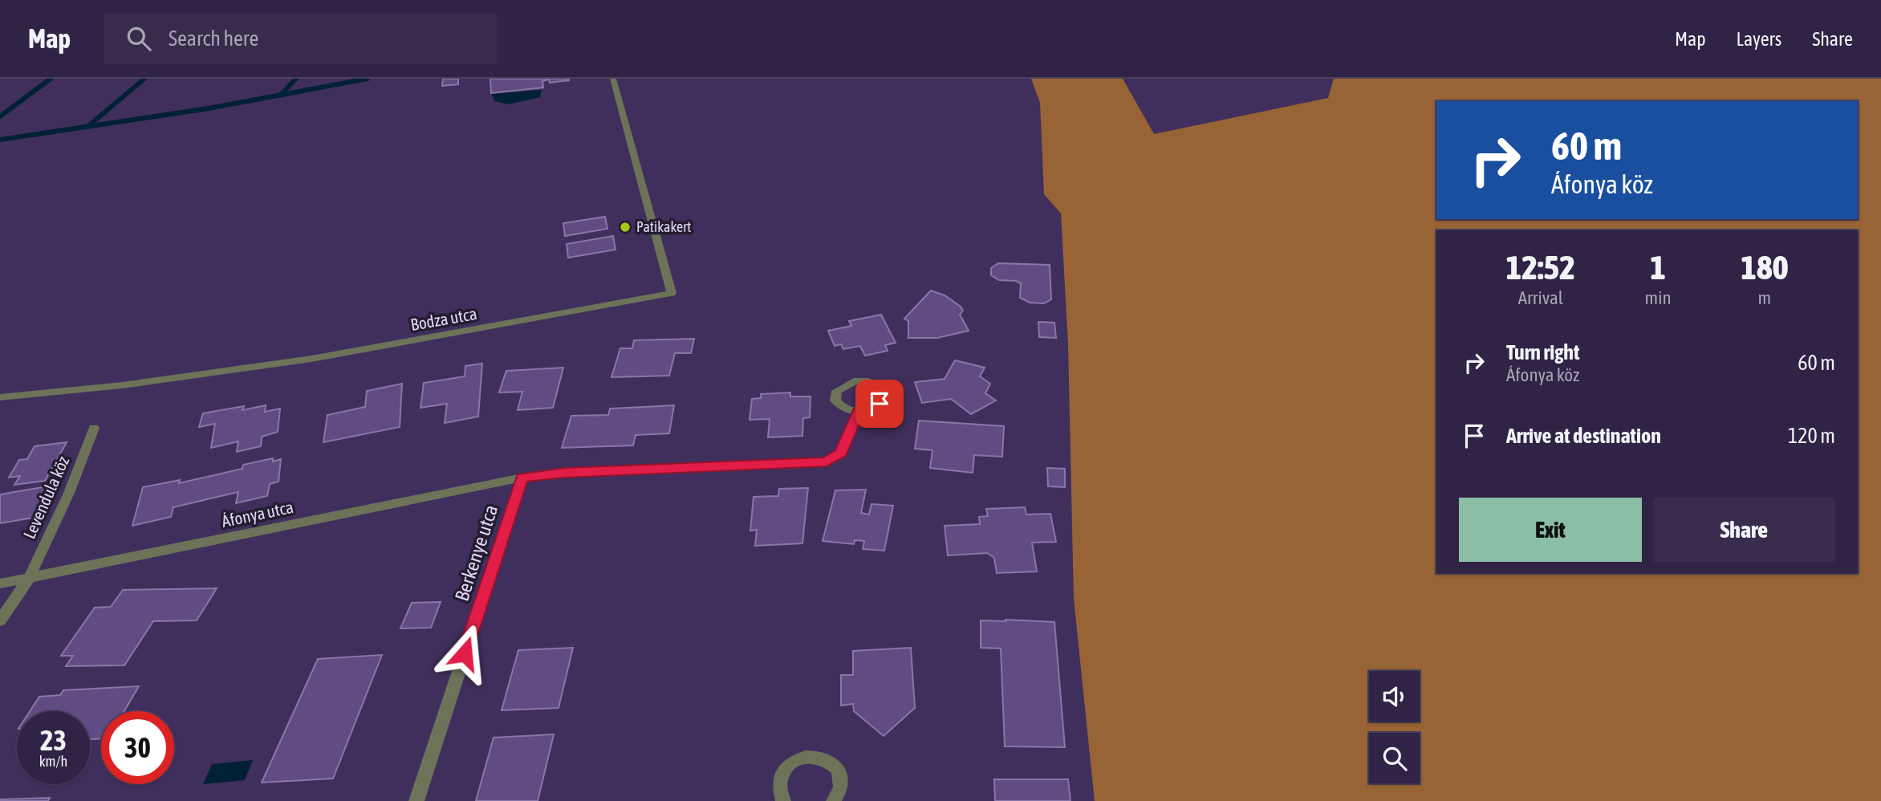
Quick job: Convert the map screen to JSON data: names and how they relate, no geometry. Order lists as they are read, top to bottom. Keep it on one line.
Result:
{"streets":{"street":["Bodza utca","Levendula köz","Áfonya utca","Berkenye utca"]},"crossings":[["Levendula köz","Áfonya utca"],["Áfonya utca","Berkenye utca"]],"places":["Patikakert"],"page":{"header":"Map","search":"Search here","nav":["Map","Layers","Share"],"turn":["60 m","Áfonya köz"],"eta":["12:52","Arrival","1","min","180","m"],"list":[{"name":"Turn right","note":"Áfonya köz","value":"60 m"},{"name":"Arrive at destination","value":"120 m"}],"buttons":["Exit","Share"],"speed":"23 km/h","limit":"30"}}
